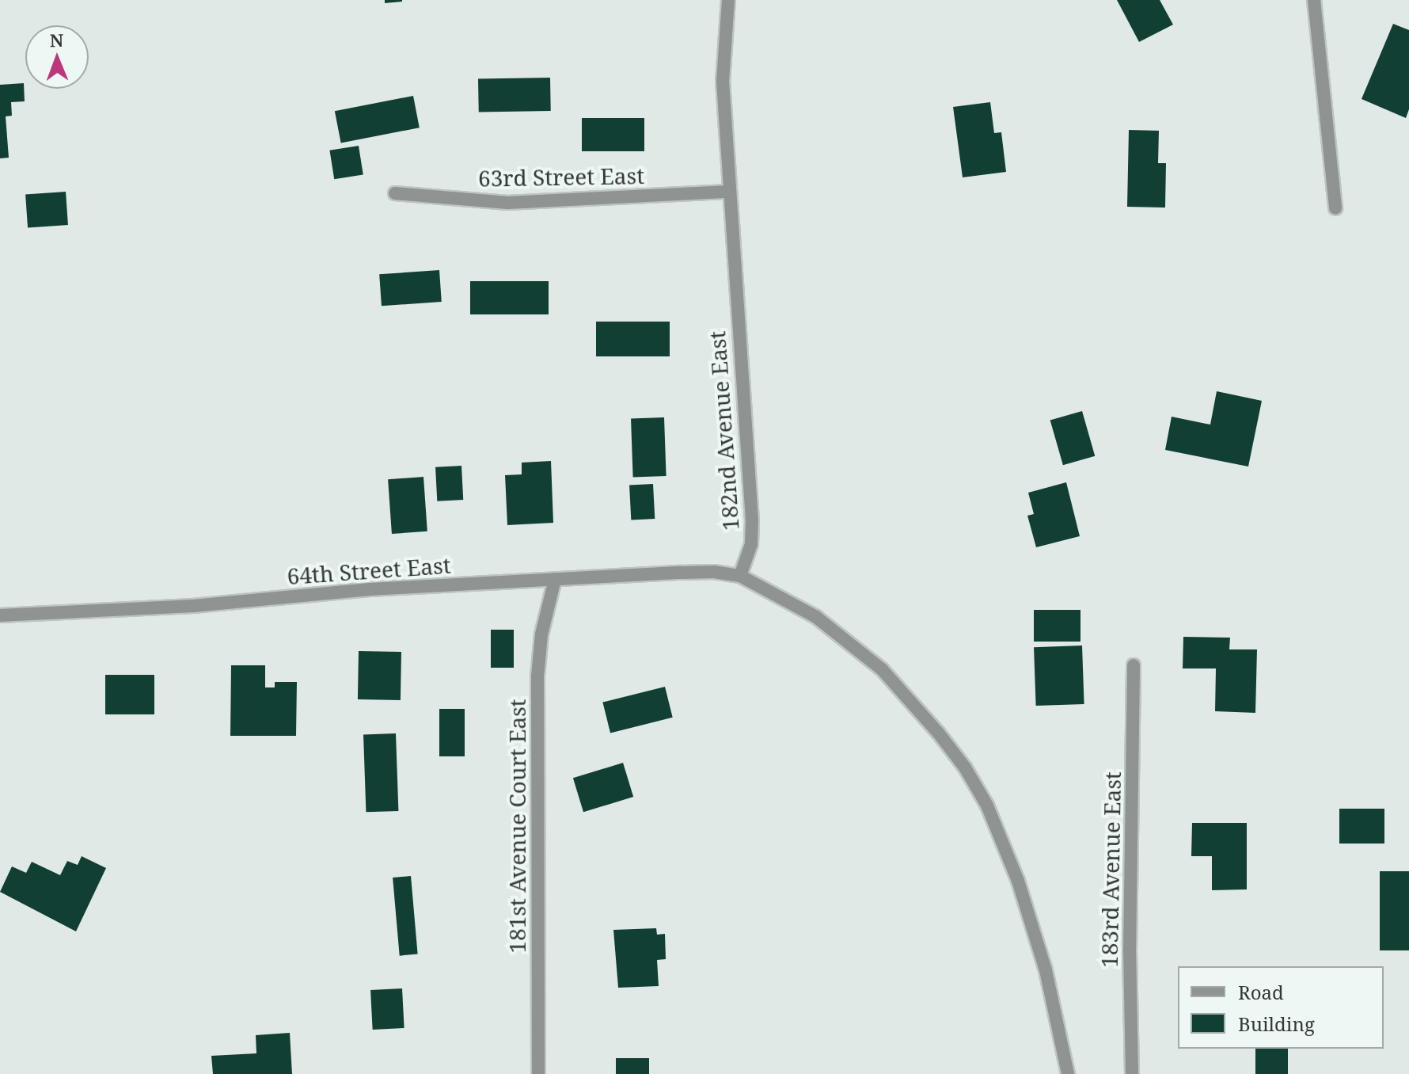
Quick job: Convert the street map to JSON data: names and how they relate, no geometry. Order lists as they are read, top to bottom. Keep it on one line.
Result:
{"streets":{"street":["63rd Street East","182nd Avenue East","64th Street East","181st Avenue Court East","183rd Avenue East"]},"crossings":[["63rd Street East","182nd Avenue East"],["182nd Avenue East","64th Street East"],["64th Street East","181st Avenue Court East"]],"legend":["Road","Building"],"north":"top"}
